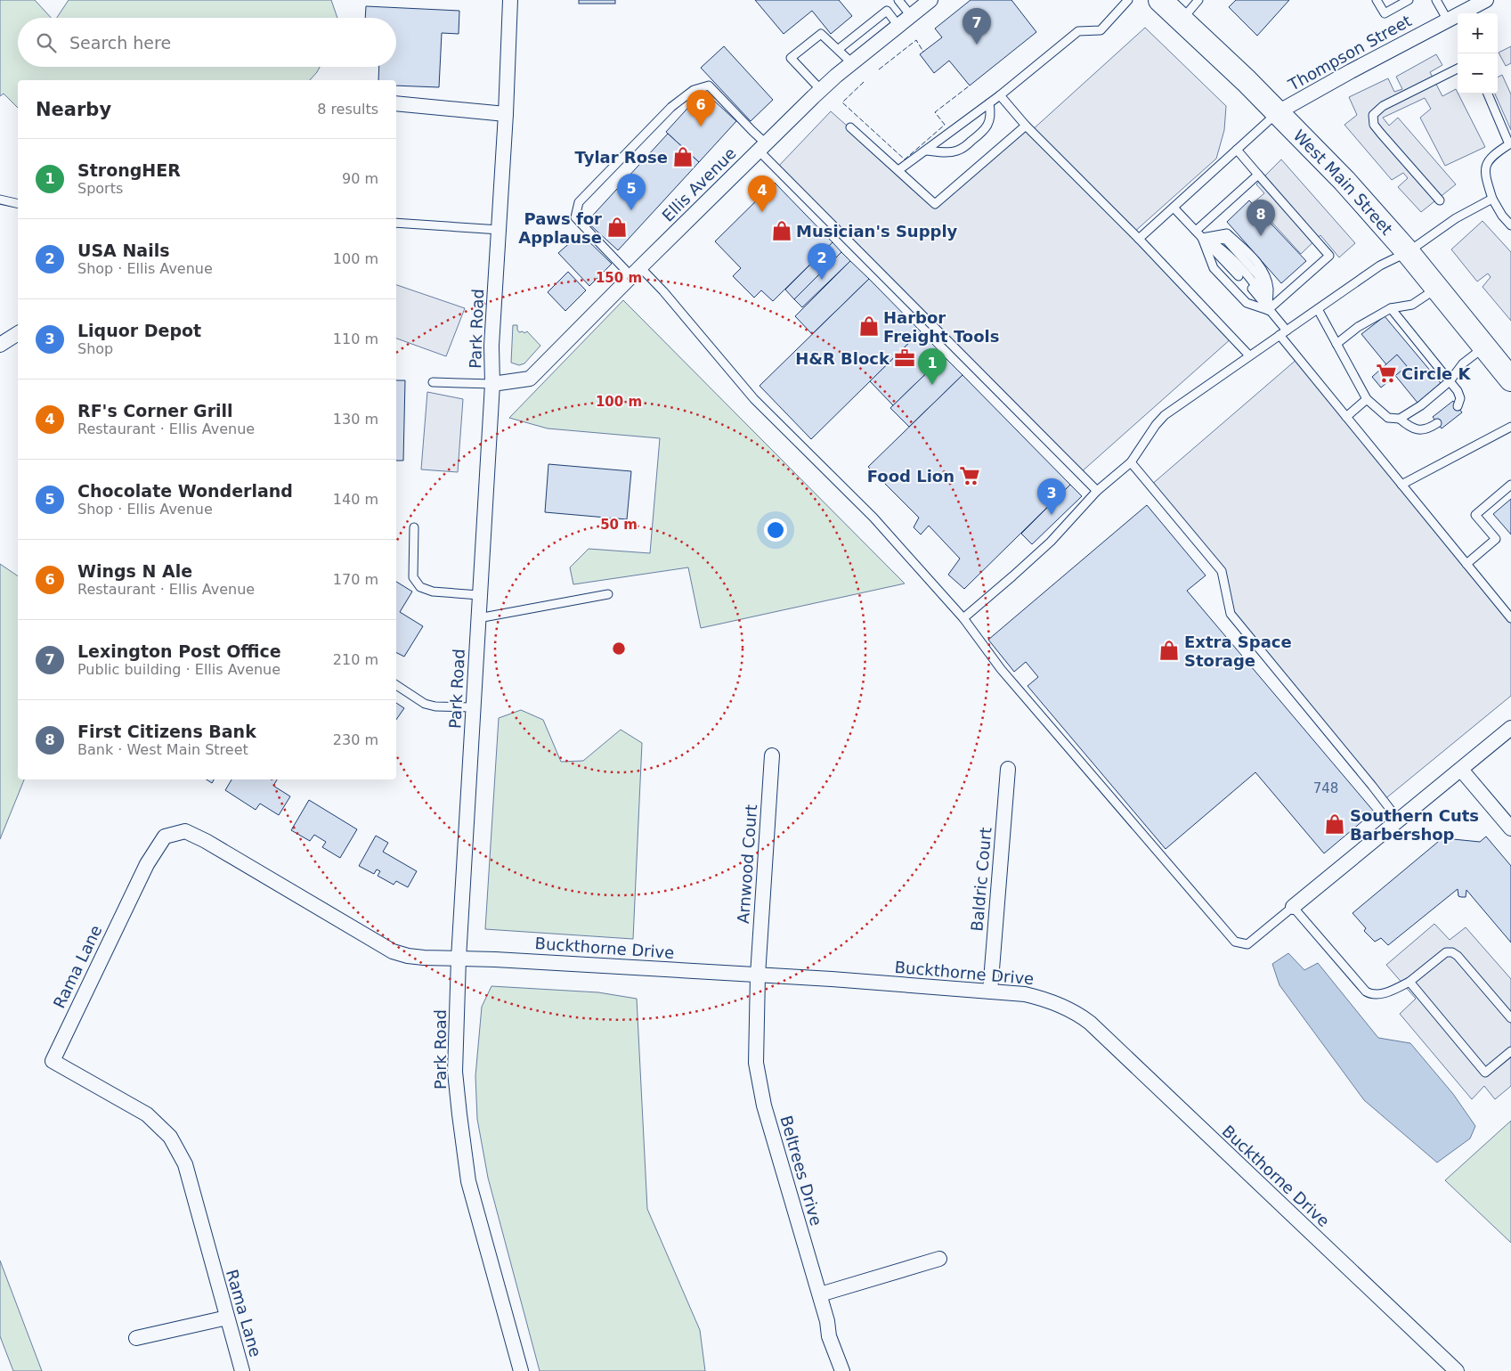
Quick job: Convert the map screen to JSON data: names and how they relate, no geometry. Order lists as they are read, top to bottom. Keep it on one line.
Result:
{"streets":{"main road":["West Main Street"],"street":["Thompson Street","Ellis Avenue","Park Road","Arnwood Court","Baldric Court","Buckthorne Drive","Rama Lane","Beltrees Drive"]},"crossings":[["Thompson Street","West Main Street"],["Ellis Avenue","Park Road"],["Park Road","Buckthorne Drive"],["Park Road","Rama Lane"],["Arnwood Court","Buckthorne Drive"],["Arnwood Court","Beltrees Drive"],["Baldric Court","Buckthorne Drive"],["Buckthorne Drive","Rama Lane"],["Buckthorne Drive","Beltrees Drive"]],"places":{"shop":["Tylar Rose","Paws for Applause","Musician's Supply","Harbor Freight Tools","Extra Space Storage","Southern Cuts Barbershop"],"office":["H&R Block"],"supermarket":["Circle K","Food Lion"]},"house_numbers":["748"],"page":{"pins":["7","6","5","4","8","2","1","3"],"map_buttons":["+","−"],"search":"Search here","heading":["Nearby","8 results"],"list":[{"mark":"1","name":"StrongHER","note":"Sports","value":"90 m"},{"mark":"2","name":"USA Nails","note":"Shop · Ellis Avenue","value":"100 m"},{"mark":"3","name":"Liquor Depot","note":"Shop","value":"110 m"},{"mark":"4","name":"RF's Corner Grill","note":"Restaurant · Ellis Avenue","value":"130 m"},{"mark":"5","name":"Chocolate Wonderland","note":"Shop · Ellis Avenue","value":"140 m"},{"mark":"6","name":"Wings N Ale","note":"Restaurant · Ellis Avenue","value":"170 m"},{"mark":"7","name":"Lexington Post Office","note":"Public building · Ellis Avenue","value":"210 m"},{"mark":"8","name":"First Citizens Bank","note":"Bank · West Main Street","value":"230 m"}]},"rings":["150 m","100 m","50 m"]}
